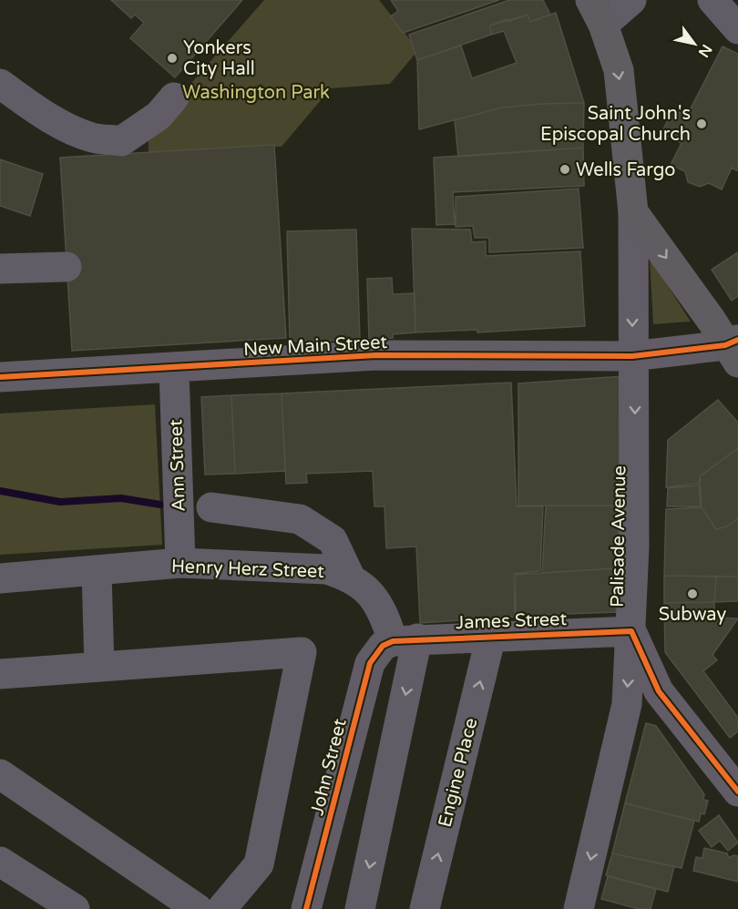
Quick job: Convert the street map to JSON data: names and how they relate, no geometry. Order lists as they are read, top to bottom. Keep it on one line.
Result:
{"streets":{"street":["New Main Street","Ann Street","Palisade Avenue","Henry Herz Street","James Street","John Street","Engine Place"]},"crossings":[["New Main Street","Ann Street"],["New Main Street","Palisade Avenue"],["Ann Street","Henry Herz Street"],["Palisade Avenue","James Street"],["Henry Herz Street","James Street"],["Henry Herz Street","John Street"],["James Street","John Street"],["James Street","Engine Place"]],"parks":["Washington Park"],"places":["Yonkers City Hall","Saint John's Episcopal Church","Wells Fargo","Subway"],"north":"bottom right"}
